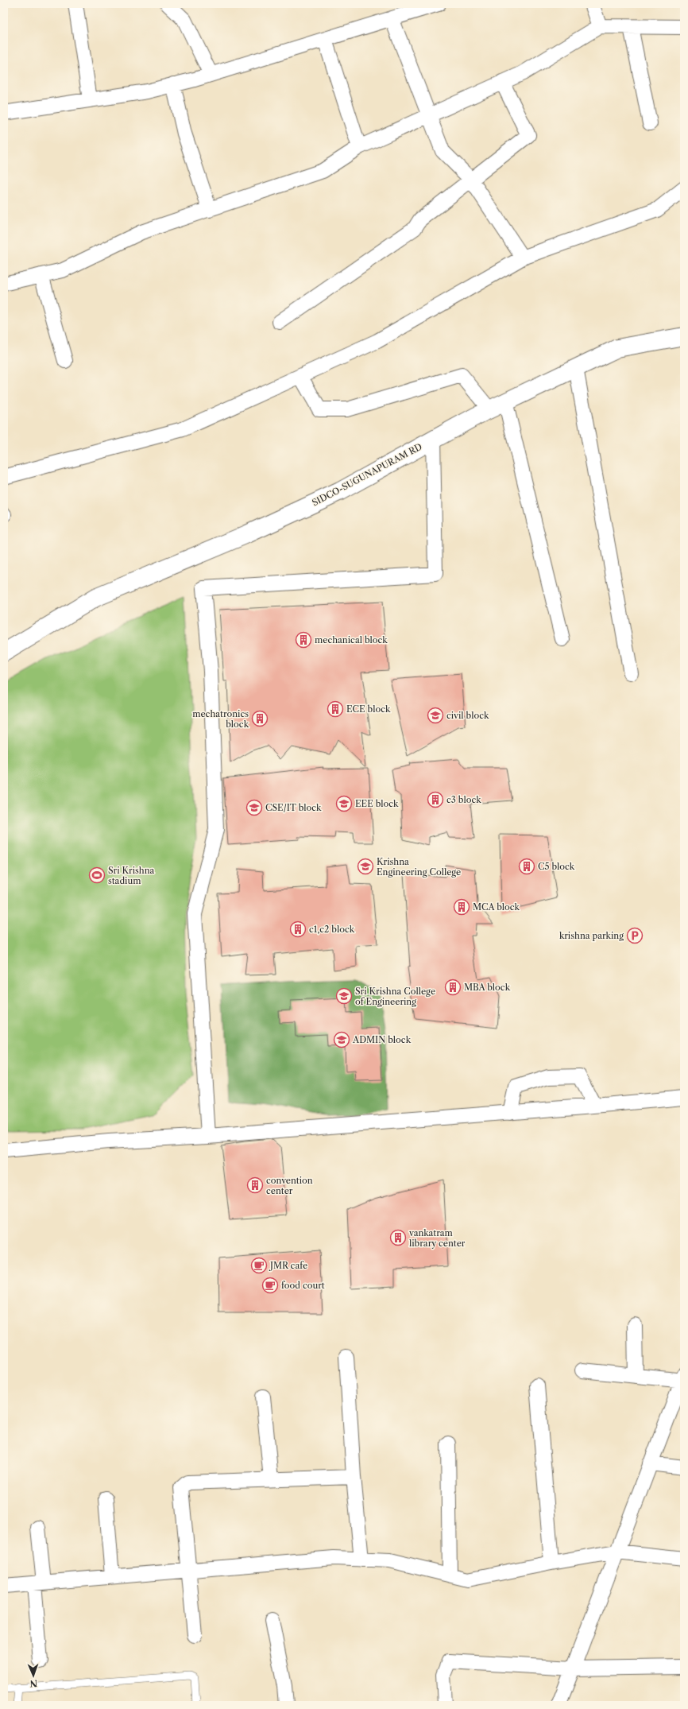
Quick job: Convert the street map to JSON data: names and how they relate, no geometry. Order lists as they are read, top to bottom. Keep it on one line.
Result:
{"streets":{"street":["SIDCO-SUGUNAPURAM RD"]},"places":{"building":["mechanical block","ECE block","mechatronics block","c3 block","C5 block","MCA block","c1,c2 block","MBA block","convention center","vankatram library center"],"school or university":["civil block","EEE block","CSE/IT block","Krishna Engineering College","Sri Krishna College of Engineering","ADMIN block"],"sports":["Sri Krishna stadium"],"parking":["krishna parking"],"cafe":["JMR cafe","food court"]},"north":"bottom"}
